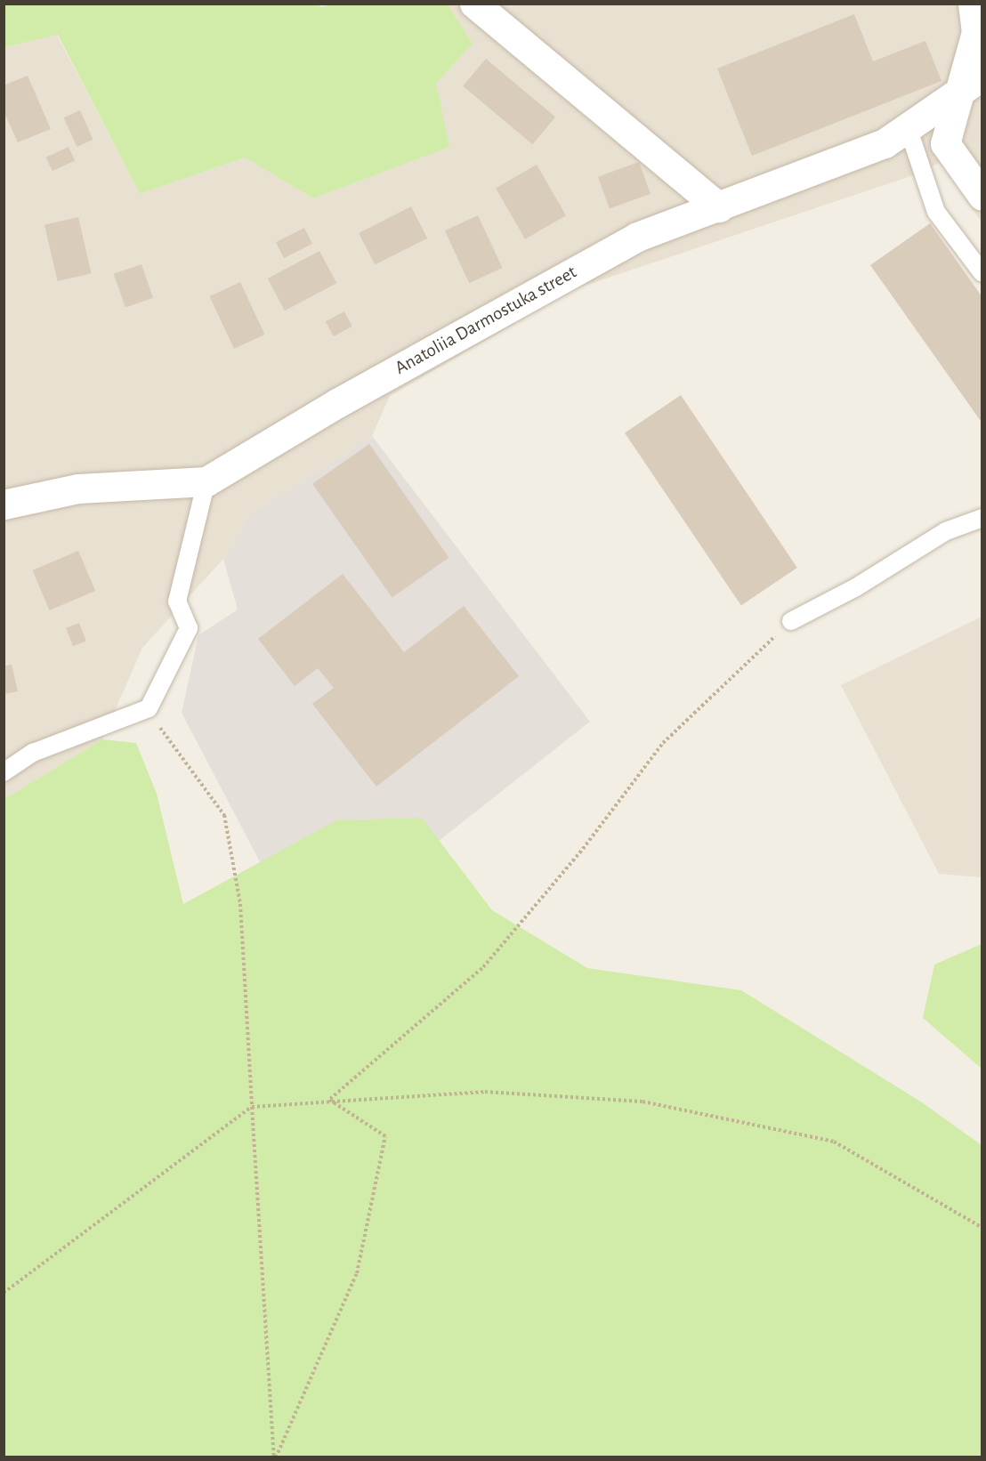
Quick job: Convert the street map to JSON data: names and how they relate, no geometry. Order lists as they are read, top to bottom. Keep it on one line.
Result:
{"streets":{"street":["Anatoliia Darmostuka street"]}}
